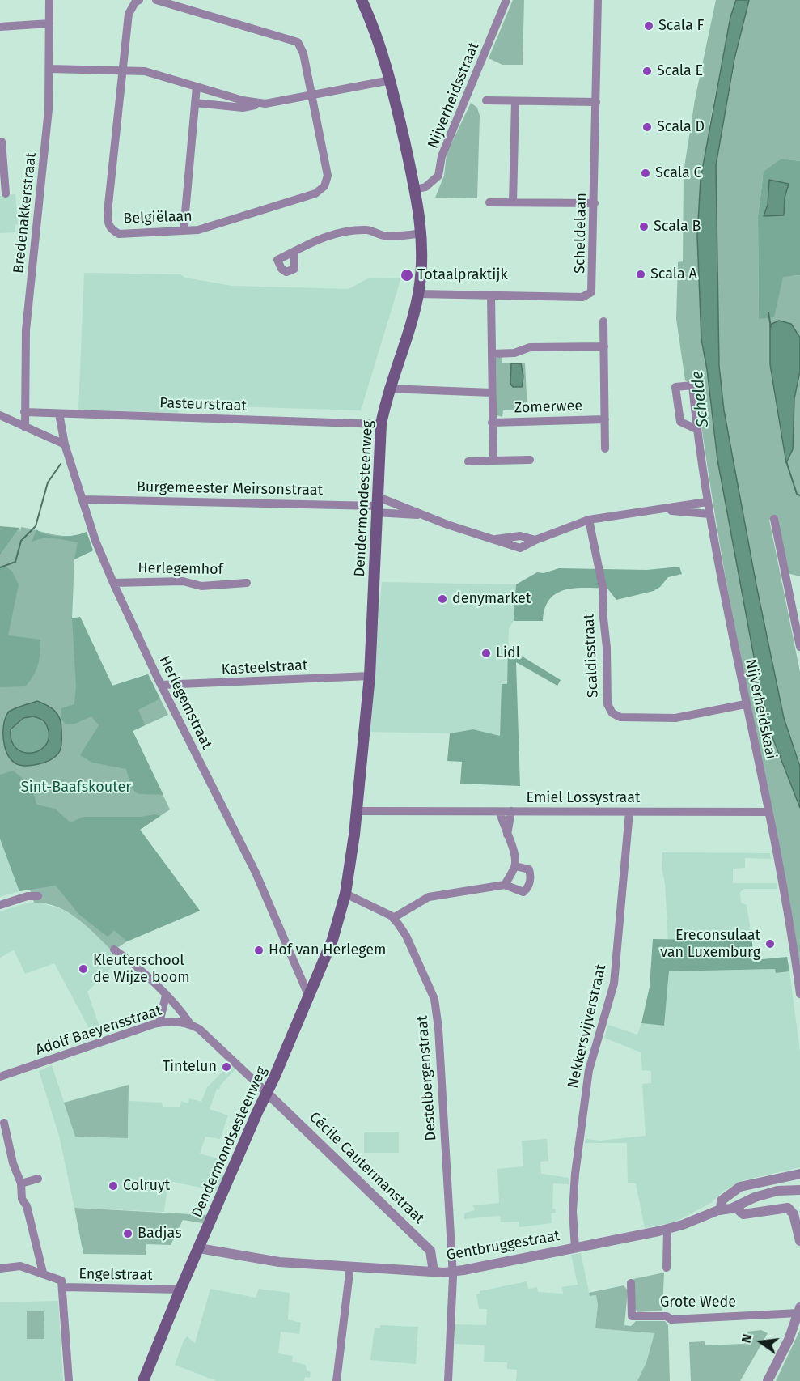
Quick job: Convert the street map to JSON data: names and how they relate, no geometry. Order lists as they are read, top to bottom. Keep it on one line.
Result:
{"streets":{"main road":["Dendermondesteenweg","Dendermondsesteenweg"],"street":["Nijverheidsstraat","Bredenakkerstraat","Belgiëlaan","Scheldelaan","Pasteurstraat","Zomerwee","Burgemeester Meirsonstraat","Herlegemhof","Scaldisstraat","Kasteelstraat","Herlegemstraat","Nijverheidskaai","Emiel Lossystraat","Nekkersvijverstraat","Adolf Baeyensstraat","Destelbergenstraat","Cécile Cautermanstraat","Gentbruggestraat","Engelstraat","Grote Wede"]},"crossings":[["Nijverheidsstraat","Dendermondesteenweg"],["Bredenakkerstraat","Pasteurstraat"],["Scheldelaan","Dendermondesteenweg"],["Pasteurstraat","Dendermondesteenweg"],["Pasteurstraat","Herlegemstraat"],["Burgemeester Meirsonstraat","Dendermondesteenweg"],["Burgemeester Meirsonstraat","Herlegemstraat"],["Dendermondesteenweg","Kasteelstraat"],["Dendermondesteenweg","Emiel Lossystraat"],["Dendermondesteenweg","Dendermondsesteenweg"],["Herlegemhof","Herlegemstraat"],["Scaldisstraat","Nijverheidskaai"],["Kasteelstraat","Herlegemstraat"],["Herlegemstraat","Dendermondsesteenweg"],["Nijverheidskaai","Emiel Lossystraat"],["Emiel Lossystraat","Nekkersvijverstraat"],["Nekkersvijverstraat","Gentbruggestraat"],["Adolf Baeyensstraat","Dendermondsesteenweg"],["Adolf Baeyensstraat","Cécile Cautermanstraat"],["Destelbergenstraat","Gentbruggestraat"],["Dendermondsesteenweg","Cécile Cautermanstraat"],["Dendermondsesteenweg","Gentbruggestraat"],["Dendermondsesteenweg","Engelstraat"],["Cécile Cautermanstraat","Gentbruggestraat"]],"water":["Schelde"],"parks":["Sint-Baafskouter"],"places":["Scala F","Scala E","Scala D","Scala C","Scala B","Scala A","Totaalpraktijk","denymarket","Lidl","Ereconsulaat van Luxemburg","Hof van Herlegem","Kleuterschool de Wijze boom","Tintelun","Colruyt","Badjas"],"north":"left"}
